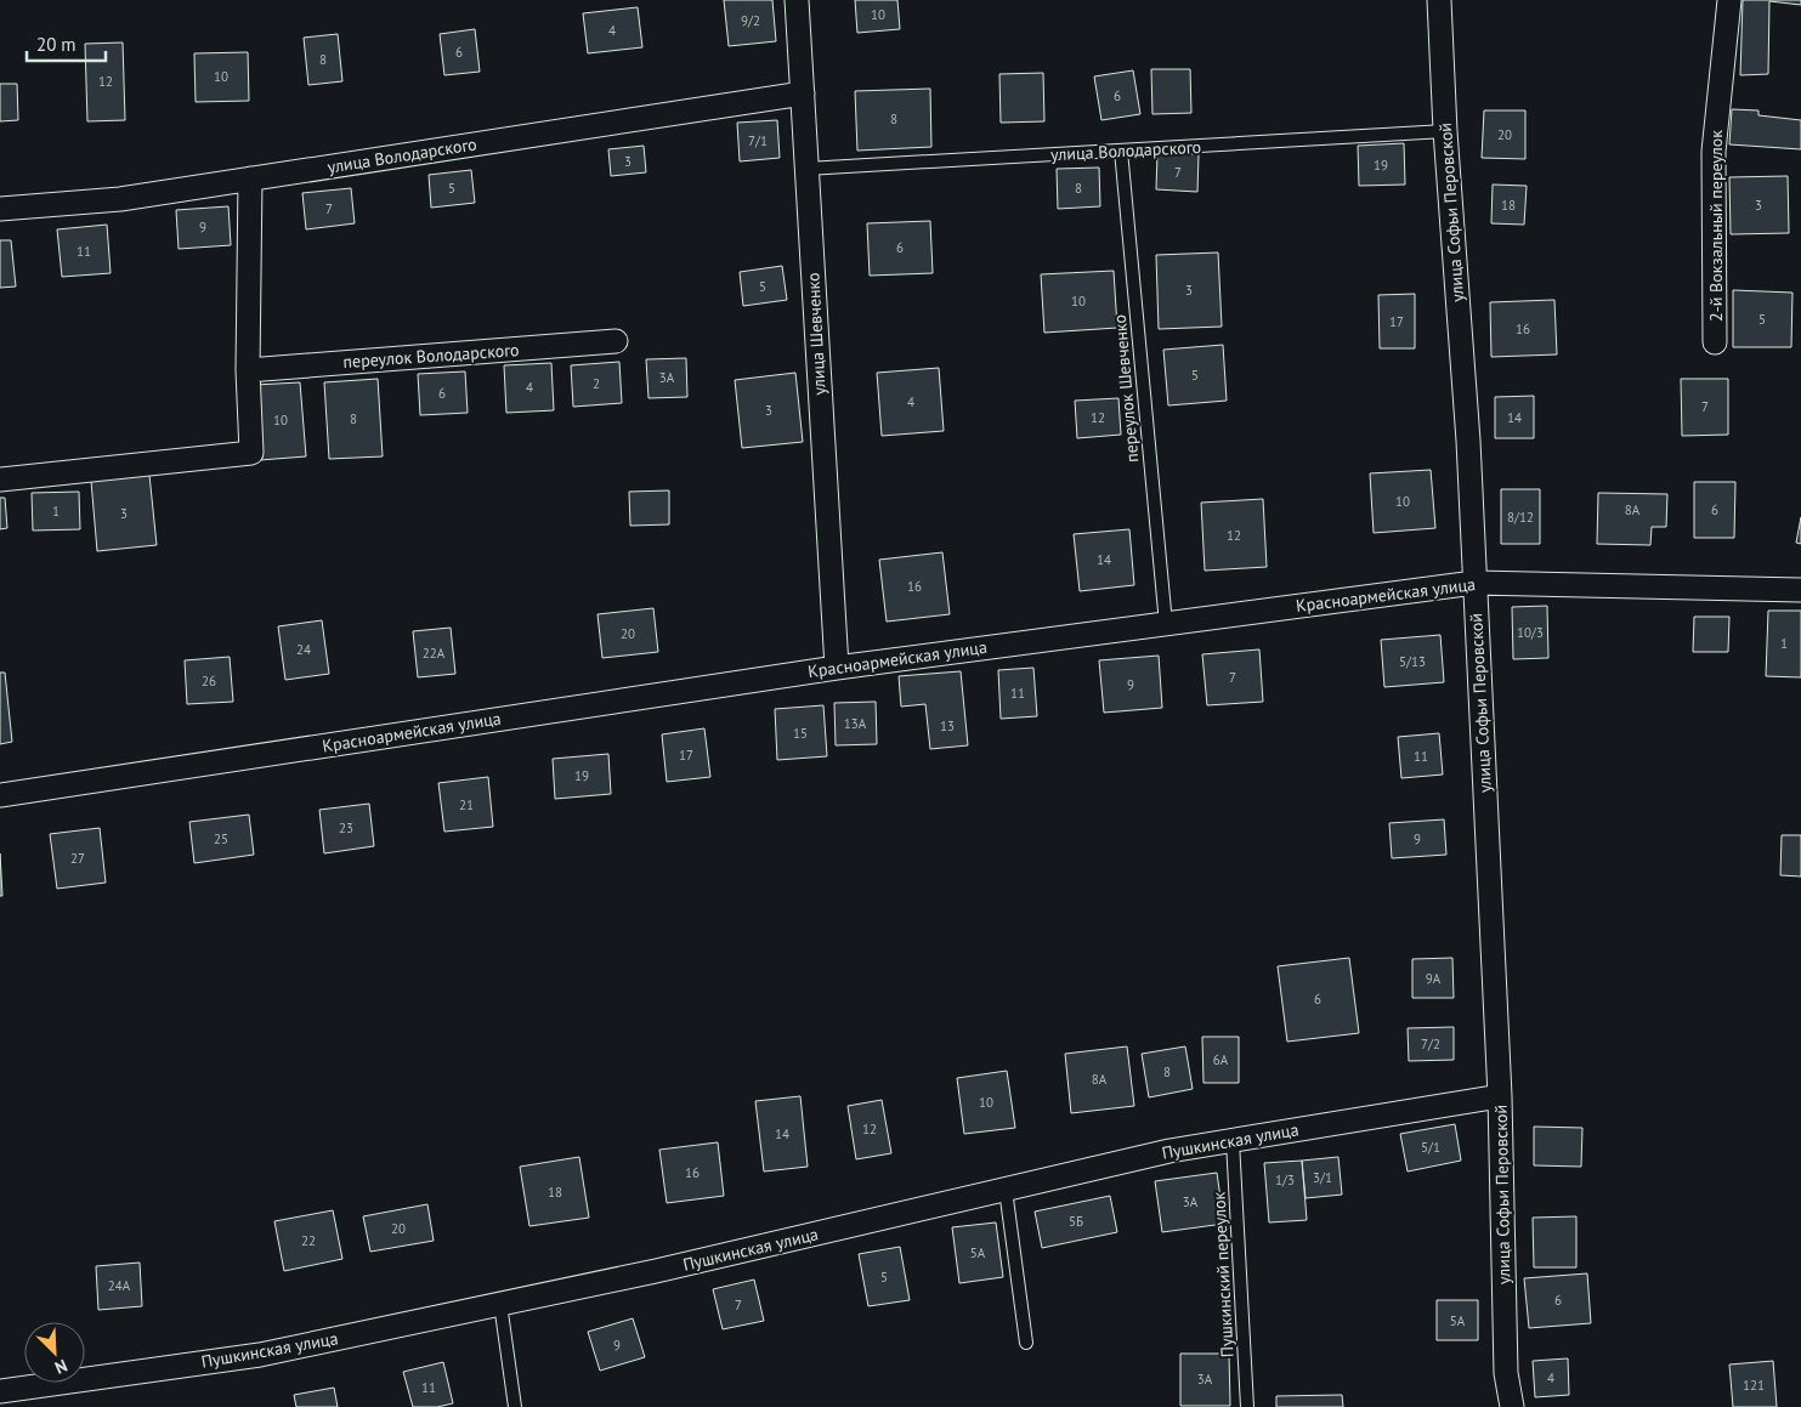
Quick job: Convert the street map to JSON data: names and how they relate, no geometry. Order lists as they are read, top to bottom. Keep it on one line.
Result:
{"streets":{"street":["улица Володарского","улица Софьи Перовской","2-й Вокзальный переулок","улица Шевченко","переулок Володарского","Красноармейская улица","Пушкинская улица"],"lane":["переулок Шевченко","Пушкинский переулок"]},"crossings":[["улица Володарского","улица Софьи Перовской"],["улица Володарского","улица Шевченко"],["улица Володарского","переулок Шевченко"],["улица Софьи Перовской","Красноармейская улица"],["улица Софьи Перовской","Пушкинская улица"],["улица Шевченко","Красноармейская улица"],["переулок Шевченко","Красноармейская улица"],["Пушкинская улица","Пушкинский переулок"]],"house_numbers":["10","9/2","4","6","8","10","12","6","8","20","7/1","3","19","7","5","8","18","3","7","9","6","11","5","3","10","5","17","16","5","3А","2","4","6","4","7","3","12","14","8","10","10","8А","6","1","3","8/12","12","14","16","10/3","20","1","24","22А","5/13","7","26","9","11","13А","13","15","17","11","19","21","23","25","9","27","9А","6","7/2","6А","8","8А","10","12","14","5/1","16","3/1","1/3","18","3А","5Б","20","22","5А","5","24А","6","7","5А","9","4","3А","121","11"],"scale_bar":"20 m","north":"bottom right"}
